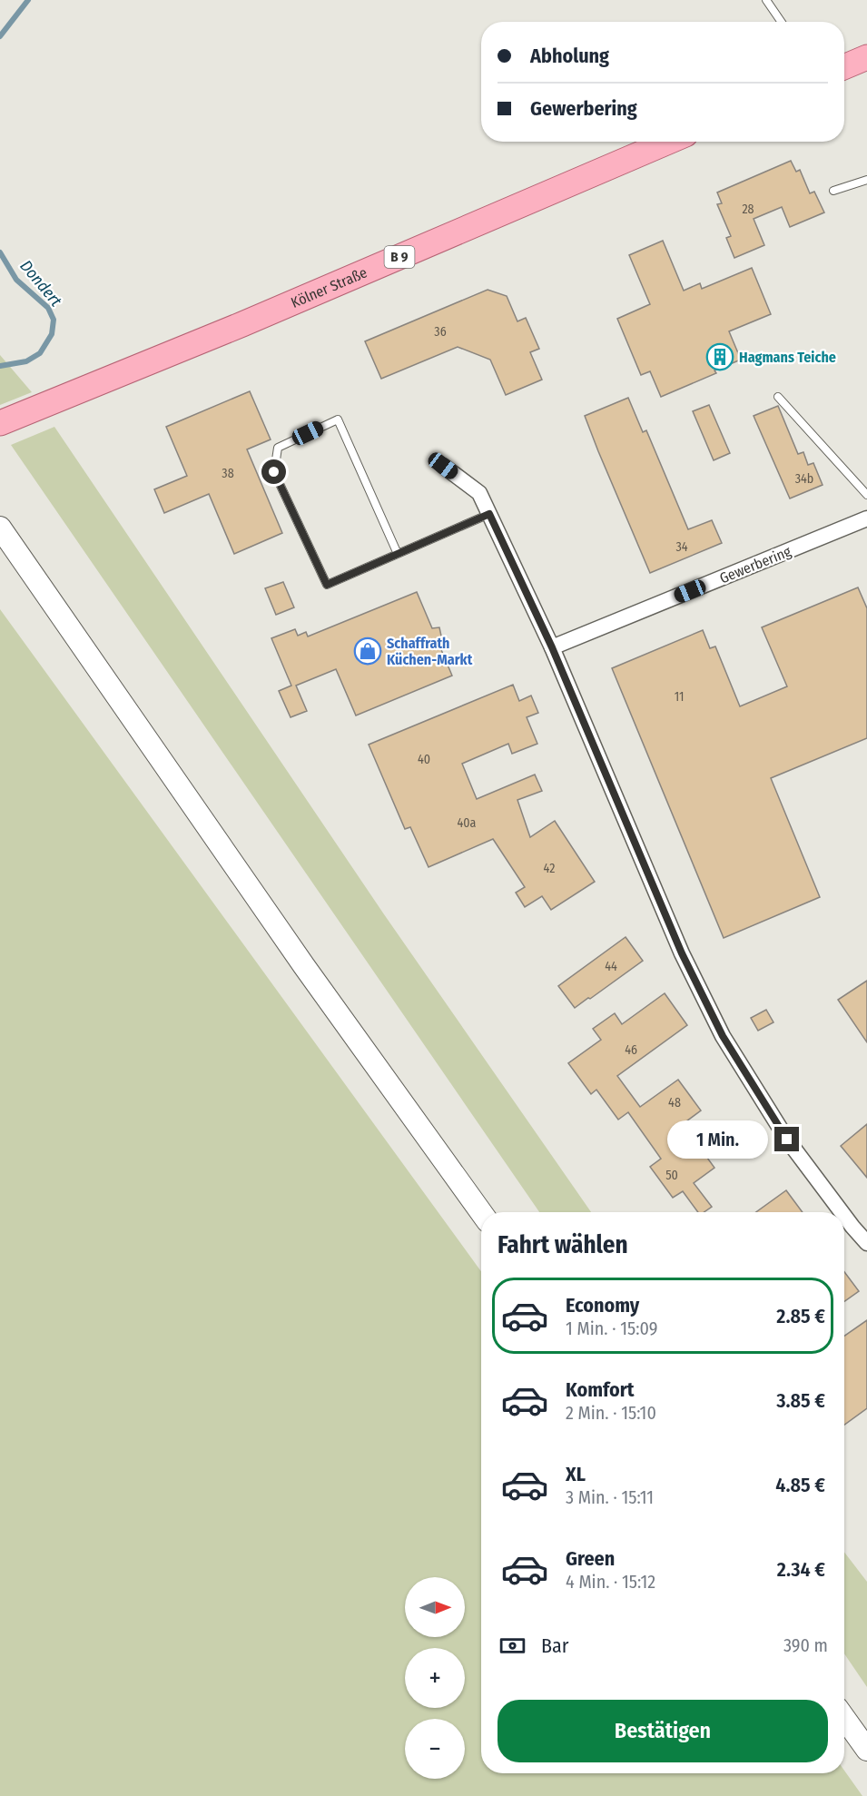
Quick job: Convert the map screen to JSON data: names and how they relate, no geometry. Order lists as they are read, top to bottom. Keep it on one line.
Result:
{"streets":{"main road":["B 9","Kölner Straße"],"street":["Gewerbering"]},"water":["Dondert"],"places":{"building":["Hagmans Teiche"],"shop":["Schaffrath Küchen-Markt"]},"house_numbers":["28","36","38","34b","34","11","40","40a","42","44","46","48","50"],"north":"right","page":{"banner":["Abholung","Gewerbering"],"bubble":"1 Min.","heading":"Fahrt wählen","list":[{"name":"Economy","note":"1 Min. · 15:09","value":"2.85 €"},{"name":"Komfort","note":"2 Min. · 15:10","value":"3.85 €"},{"name":"XL","note":"3 Min. · 15:11","value":"4.85 €"},{"name":"Green","note":"4 Min. · 15:12","value":"2.34 €"}],"map_buttons":["+","−"],"pay":["Bar","390 m"],"buttons":"Bestätigen"}}
